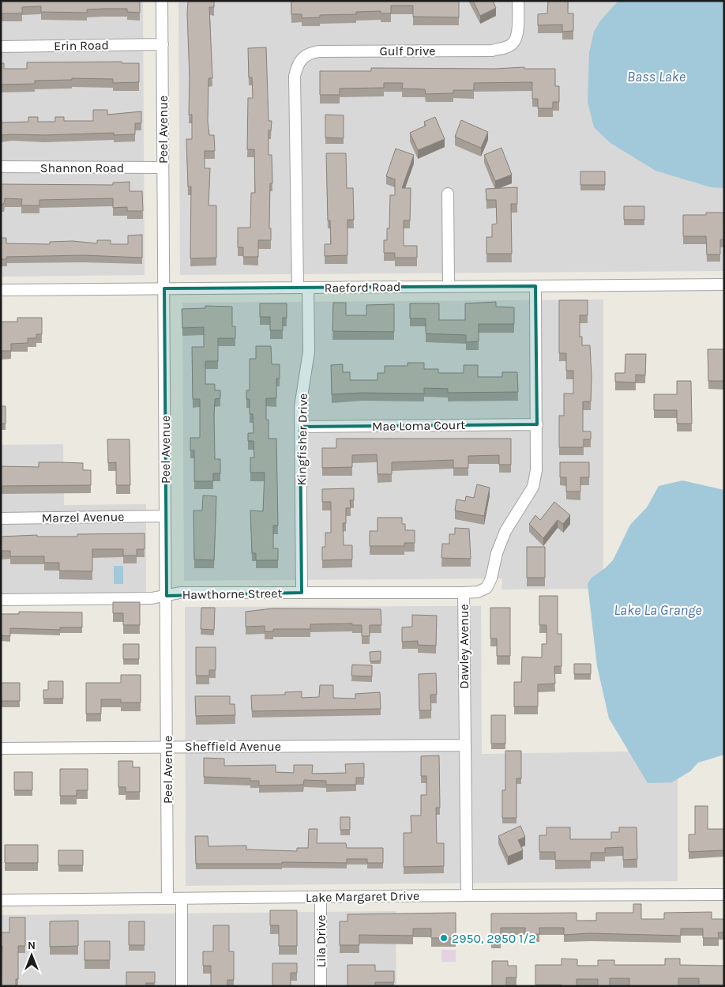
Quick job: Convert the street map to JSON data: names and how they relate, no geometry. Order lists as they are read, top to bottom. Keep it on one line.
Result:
{"streets":{"street":["Erin Road","Gulf Drive","Peel Avenue","Shannon Road","Raeford Road","Mae Loma Court","Kingfisher Drive","Marzel Avenue","Hawthorne Street","Dawley Avenue","Sheffield Avenue","Lake Margaret Drive","Lila Drive"]},"crossings":[["Erin Road","Peel Avenue"],["Gulf Drive","Kingfisher Drive"],["Peel Avenue","Shannon Road"],["Peel Avenue","Raeford Road"],["Peel Avenue","Marzel Avenue"],["Peel Avenue","Hawthorne Street"],["Peel Avenue","Sheffield Avenue"],["Peel Avenue","Lake Margaret Drive"],["Raeford Road","Kingfisher Drive"],["Raeford Road","Dawley Avenue"],["Mae Loma Court","Kingfisher Drive"],["Mae Loma Court","Dawley Avenue"],["Kingfisher Drive","Hawthorne Street"],["Hawthorne Street","Dawley Avenue"],["Dawley Avenue","Sheffield Avenue"],["Dawley Avenue","Lake Margaret Drive"],["Lake Margaret Drive","Lila Drive"]],"water":["Bass Lake","Lake La Grange"],"places":["2950, 2950 1/2"],"north":"top"}
